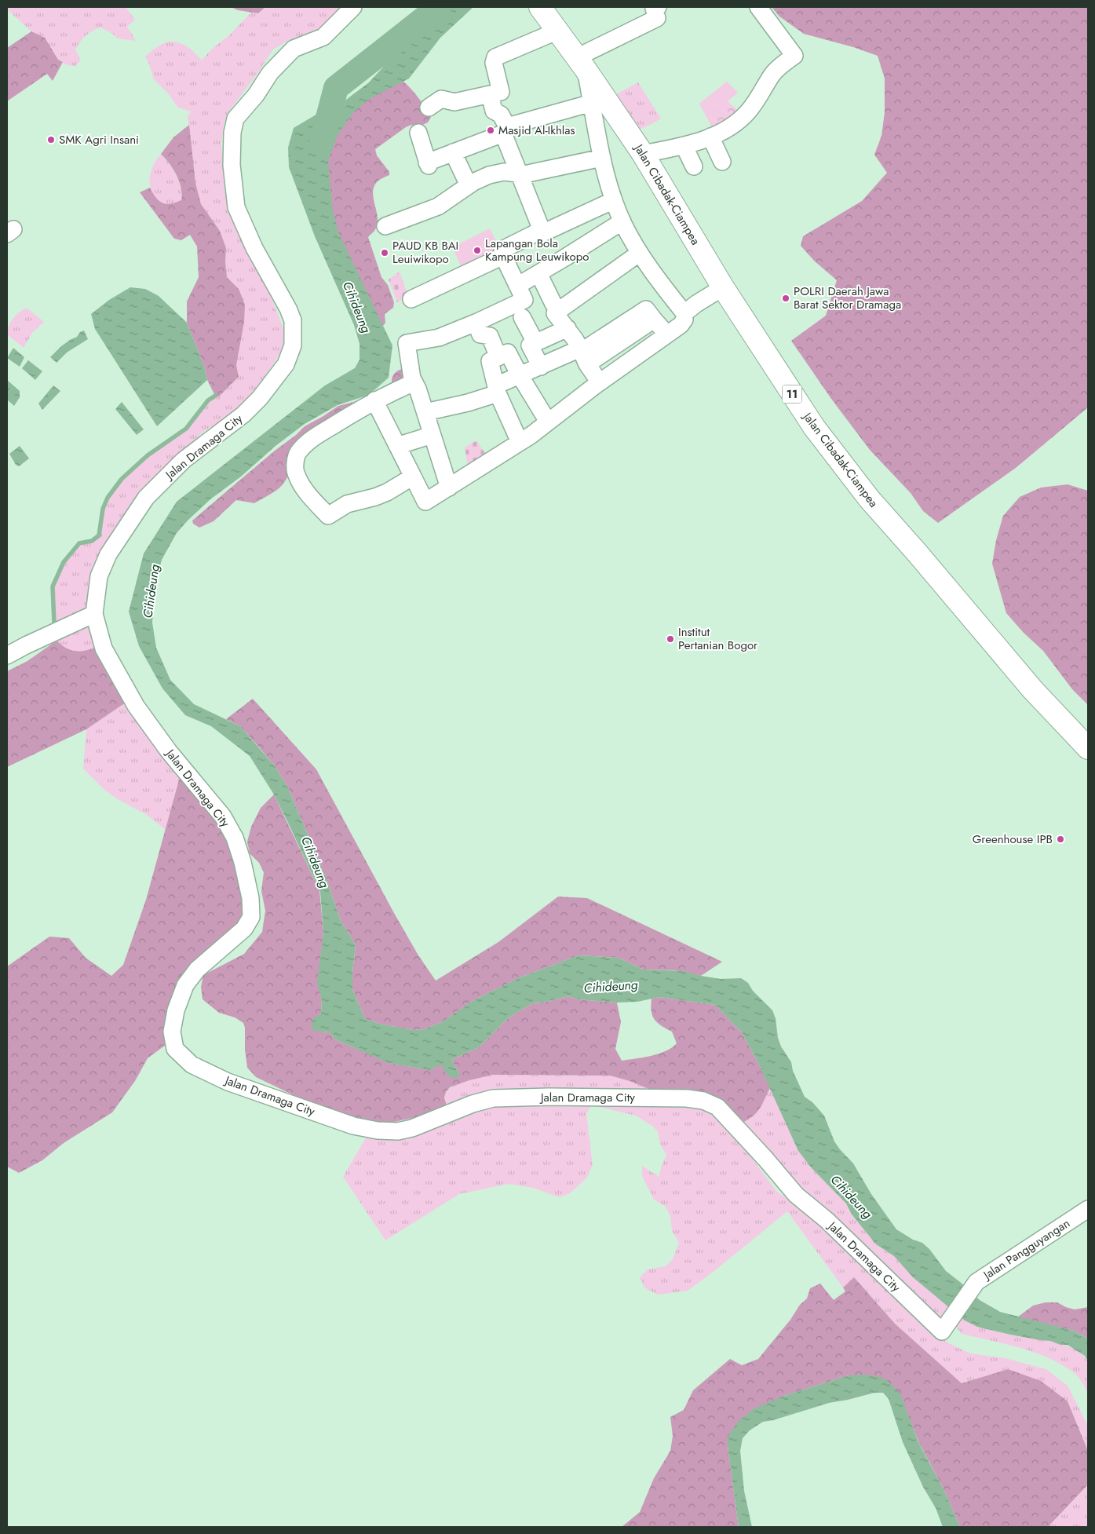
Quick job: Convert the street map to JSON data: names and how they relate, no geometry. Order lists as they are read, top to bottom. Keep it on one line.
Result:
{"streets":{"highway":["Jalan Cibadak-Ciampea","11"],"street":["Jalan Dramaga City","Jalan Pangguyangan"]},"crossings":[["Jalan Dramaga City","Jalan Pangguyangan"]],"water":["Cihideung"],"places":["Masjid Al-Ikhlas","SMK Agri Insani","Lapangan Bola Kampung Leuwikopo","PAUD KB BAI Leuiwikopo","POLRI Daerah Jawa Barat Sektor Dramaga","Institut Pertanian Bogor","Greenhouse IPB"]}
